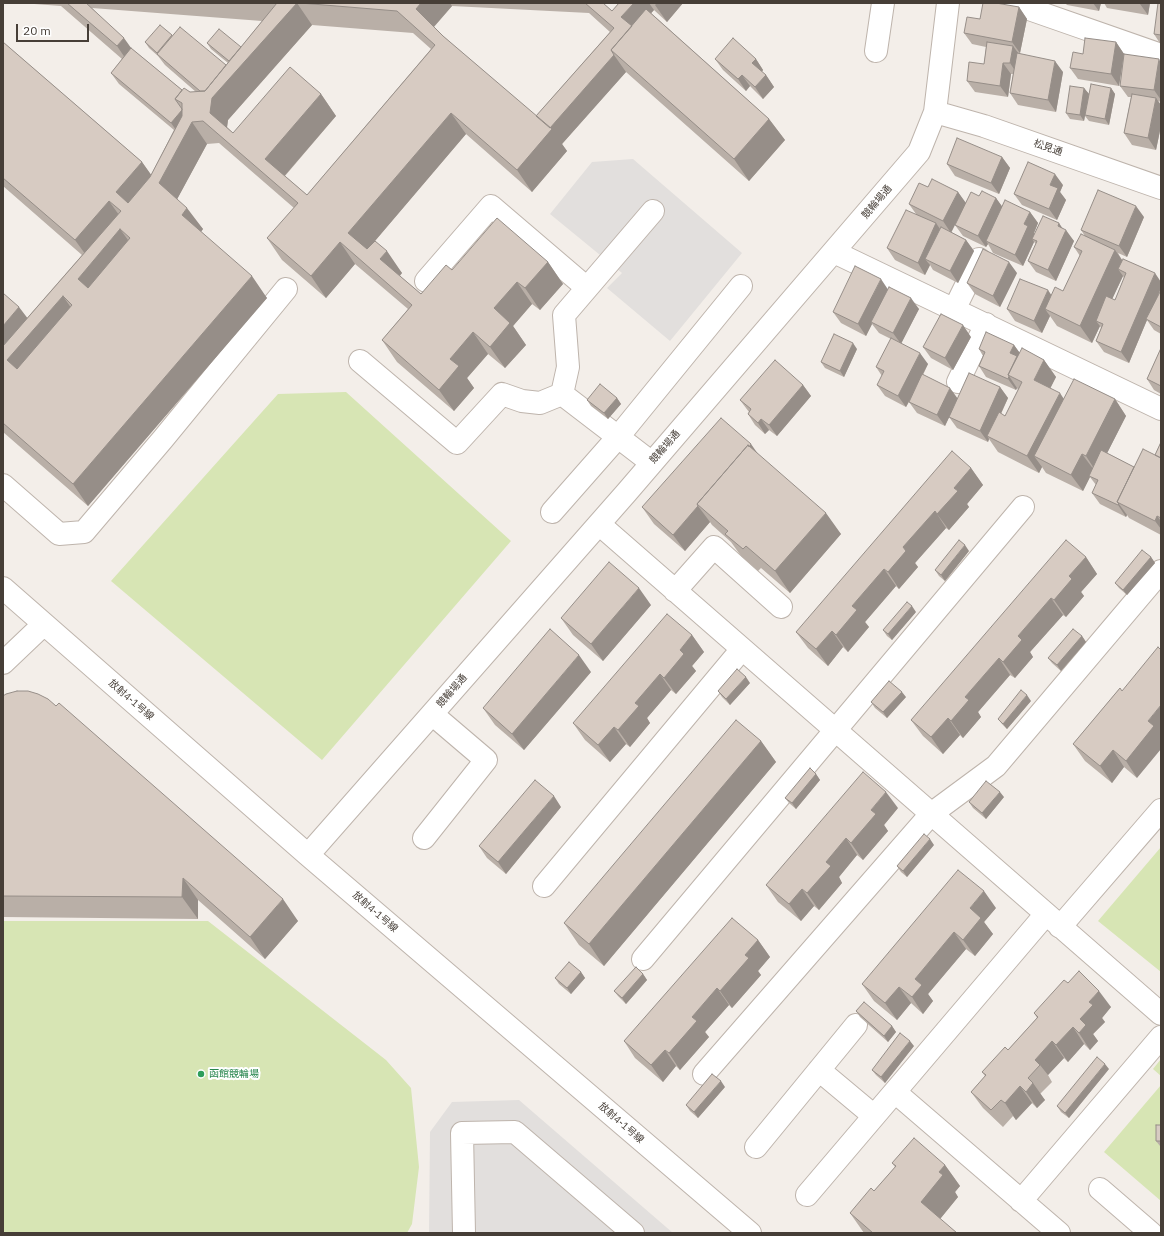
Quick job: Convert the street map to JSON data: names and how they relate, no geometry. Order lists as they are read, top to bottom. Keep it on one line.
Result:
{"streets":{"street":["松見通","競輪場通","放射4-1号線"]},"crossings":[["松見通","競輪場通"],["競輪場通","放射4-1号線"]],"places":["函館競輪場"],"scale_bar":"20 m"}
